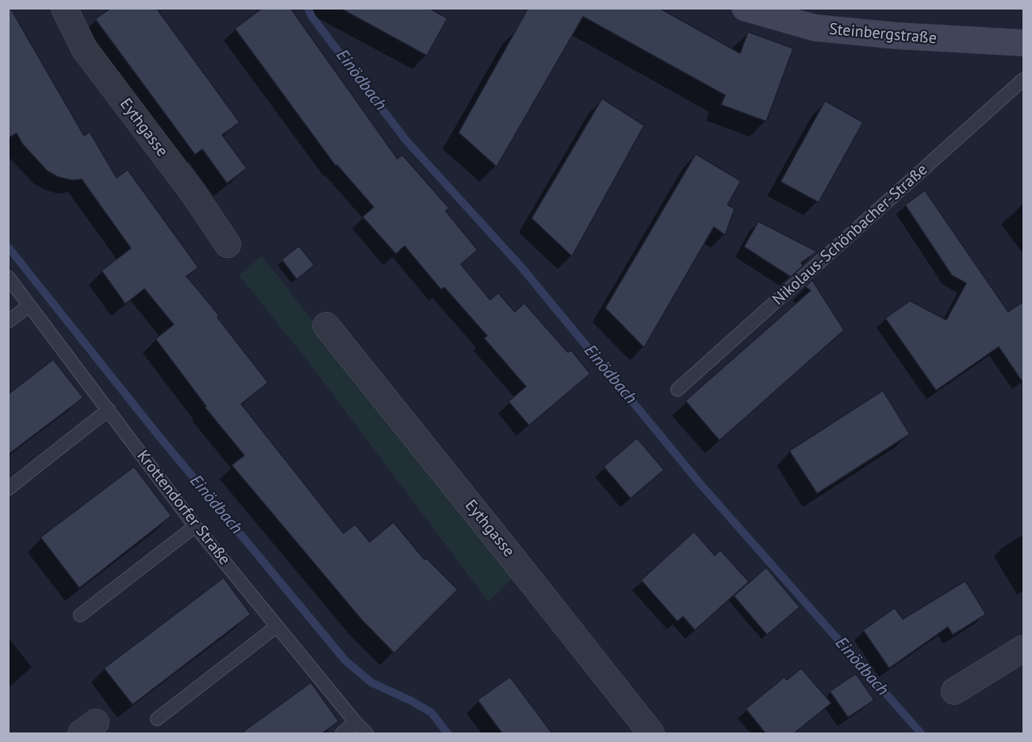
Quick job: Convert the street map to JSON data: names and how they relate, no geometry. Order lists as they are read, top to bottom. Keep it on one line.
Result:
{"streets":{"main road":["Steinbergstraße"],"street":["Eythgasse"],"lane":["Nikolaus-Schönbacher-Straße","Krottendorfer Straße"]},"water":["Einödbach"]}
